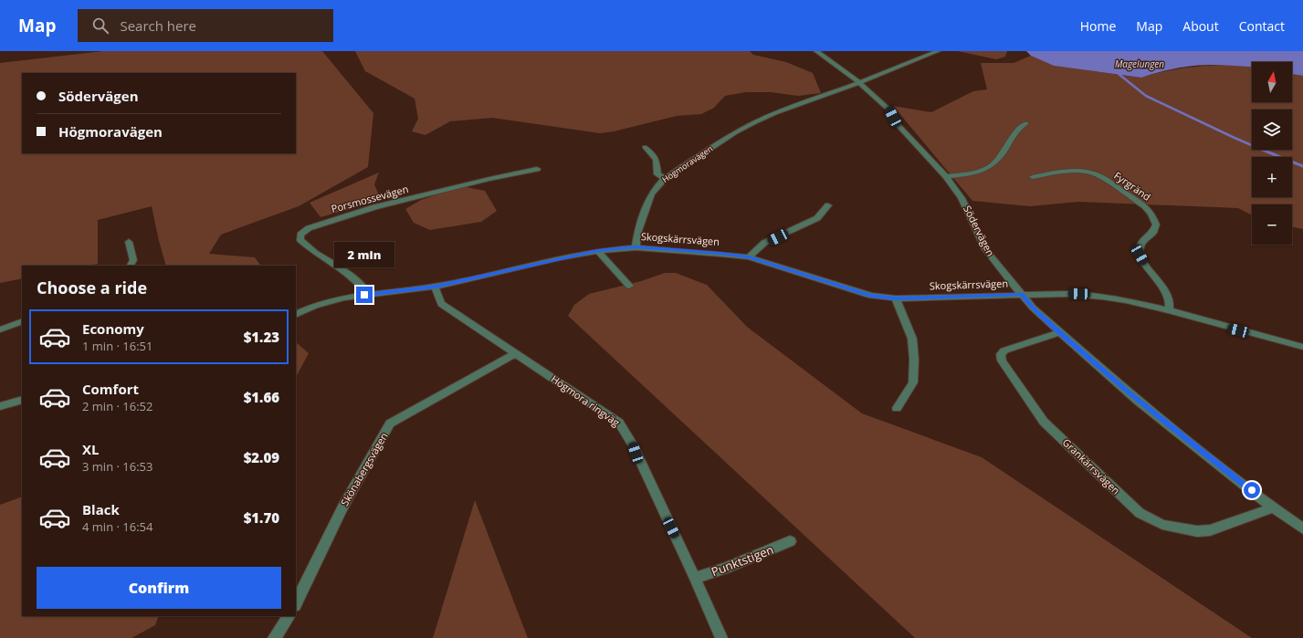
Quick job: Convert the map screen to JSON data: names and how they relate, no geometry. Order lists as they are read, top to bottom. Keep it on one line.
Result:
{"streets":{"street":["Högmoravägen","Fyrgränd","Porsmossevägen","Södervägen","Skogskärrsvägen","Högmora ringväg","Grankärrsvägen","Skönabergsvägen","Punktstigen"]},"crossings":[["Högmoravägen","Södervägen"],["Högmoravägen","Skogskärrsvägen"],["Fyrgränd","Skogskärrsvägen"],["Södervägen","Skogskärrsvägen"],["Södervägen","Grankärrsvägen"],["Högmora ringväg","Skönabergsvägen"],["Högmora ringväg","Punktstigen"]],"water":["Magelungen"],"north":"top","page":{"header":"Map","search":"Search here","nav":["Home","Map","About","Contact"],"map_buttons":["+","−"],"banner":["Södervägen","Högmoravägen"],"bubble":"2 min","heading":"Choose a ride","list":[{"name":"Economy","note":"1 min · 16:51","value":"$1.23"},{"name":"Comfort","note":"2 min · 16:52","value":"$1.66"},{"name":"XL","note":"3 min · 16:53","value":"$2.09"},{"name":"Black","note":"4 min · 16:54","value":"$1.70"}],"buttons":"Confirm"}}
